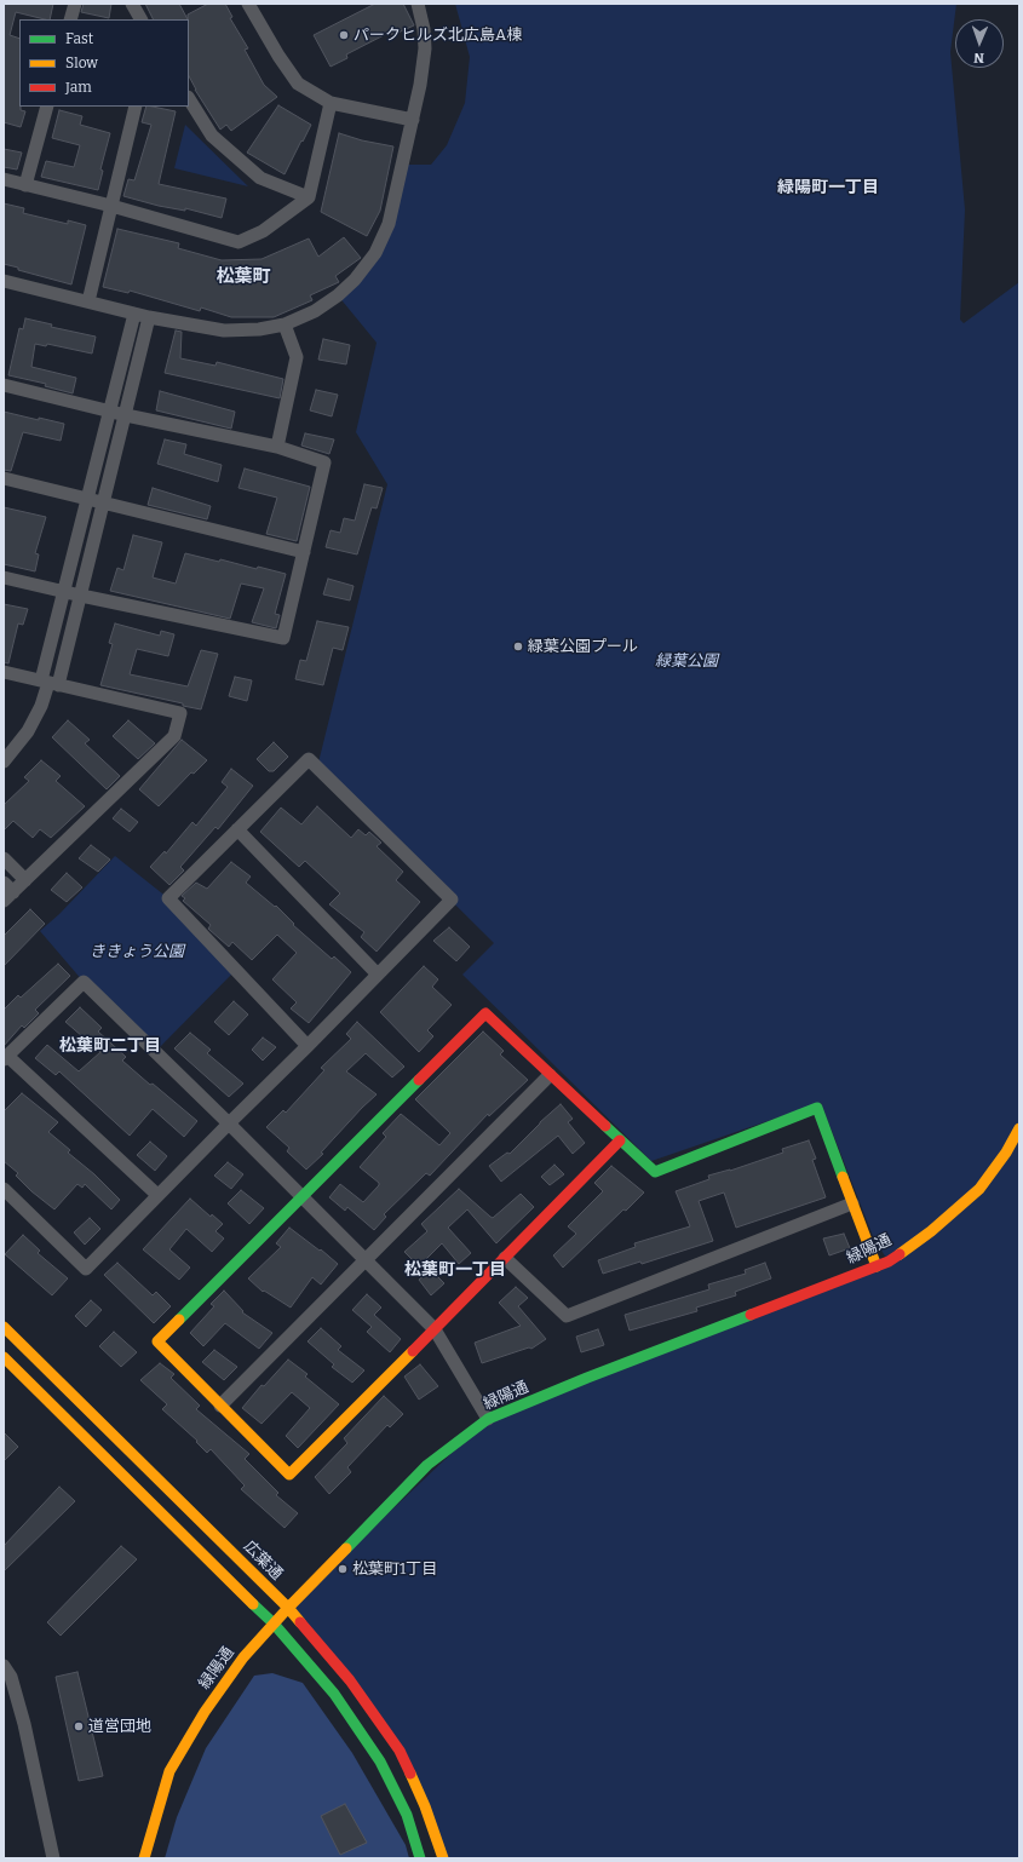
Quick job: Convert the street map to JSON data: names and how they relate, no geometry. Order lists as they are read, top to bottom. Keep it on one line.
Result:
{"streets":{"street":["緑陽通","広葉通"]},"crossings":[["緑陽通","広葉通"]],"districts":["緑陽町一丁目","松葉町","松葉町二丁目","松葉町一丁目"],"parks":["緑葉公園","ききょう公園"],"places":["パークヒルズ北広島A棟","緑葉公園プール","松葉町1丁目","道営団地"],"legend":["Fast","Slow","Jam"],"north":"bottom"}
